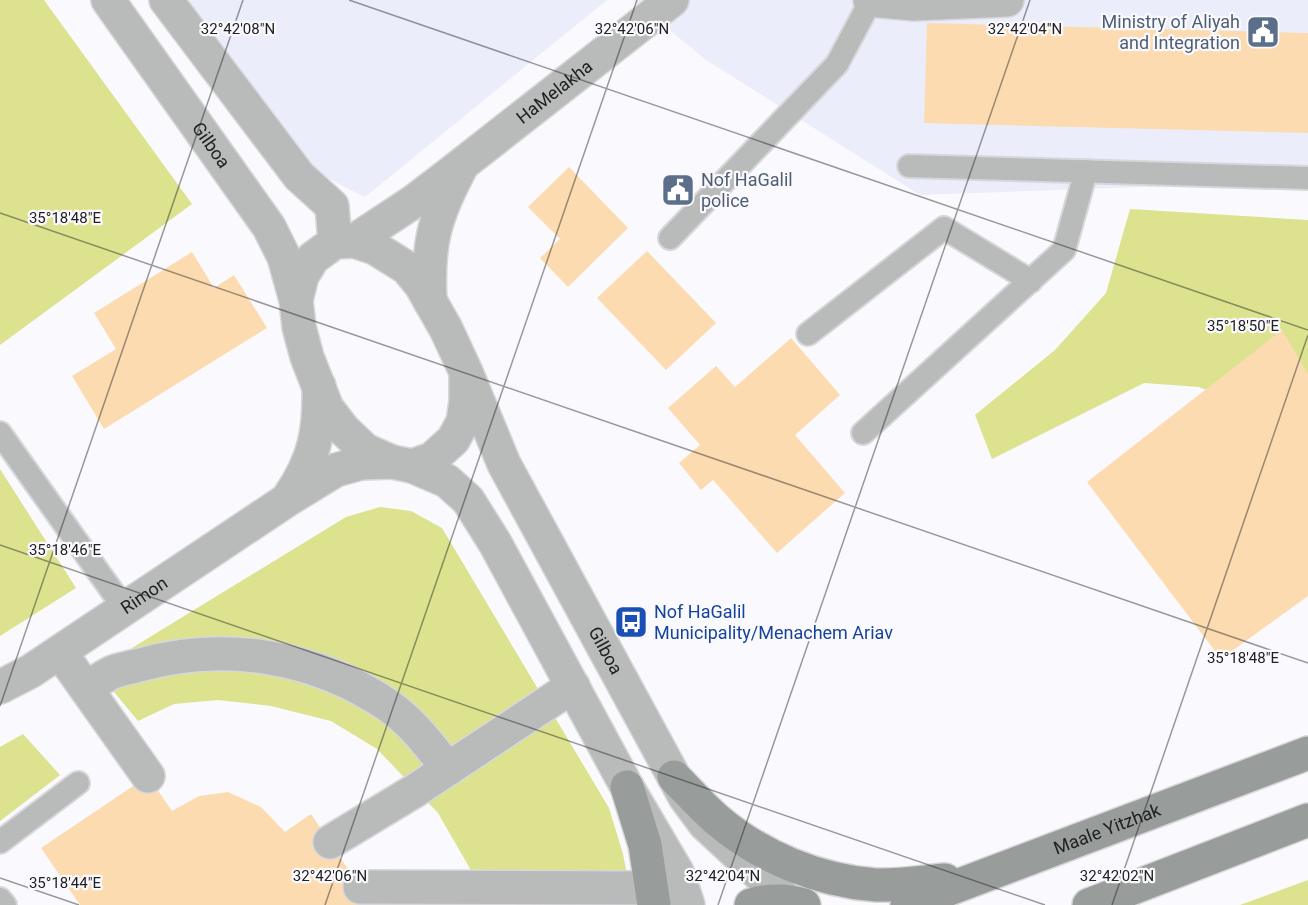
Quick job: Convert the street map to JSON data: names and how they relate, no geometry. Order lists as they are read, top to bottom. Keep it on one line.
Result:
{"streets":{"main road":["Maale Yitzhak"],"street":["HaMelakha","Gilboa","Rimon"]},"crossings":[["HaMelakha","Gilboa"],["HaMelakha","Rimon"],["Gilboa","Rimon"]],"places":{"public building":["Ministry of Aliyah and Integration","Nof HaGalil police"],"bus stop":["Nof HaGalil Municipality/Menachem Ariav"]},"coordinates":["32°42'08\"N","32°42'06\"N","32°42'04\"N","35°18'48\"E","35°18'50\"E","35°18'46\"E","32°42'02\"N","35°18'44\"E"]}
